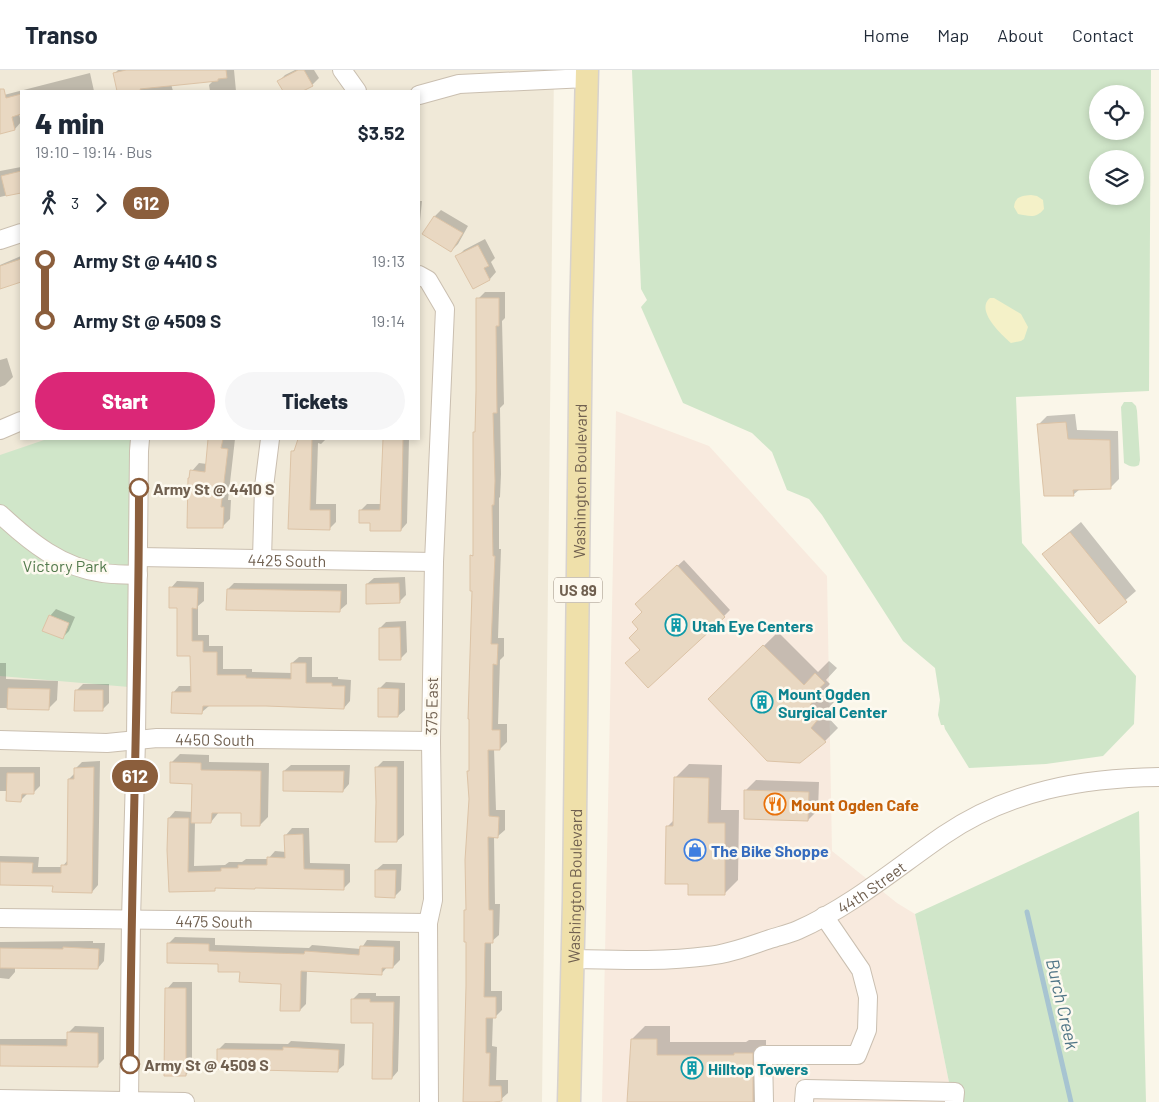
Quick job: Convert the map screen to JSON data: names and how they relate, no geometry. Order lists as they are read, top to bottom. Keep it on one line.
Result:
{"streets":{"main road":["Washington Boulevard","US 89"],"street":["4425 South","375 East","4450 South","44th Street","4475 South"]},"crossings":[["Washington Boulevard","44th Street"],["4425 South","375 East"],["375 East","4450 South"],["375 East","4475 South"]],"water":["Burch Creek"],"parks":["Victory Park"],"places":{"other":["Army St @ 4410 S","Army St @ 4509 S"],"building":["Utah Eye Centers","Mount Ogden Surgical Center","Hilltop Towers"],"restaurant":["Mount Ogden Cafe"],"shop":["The Bike Shoppe"]},"lines":["bus line 612"],"page":{"header":"Transo","nav":["Home","Map","About","Contact"],"on_map":"612","heading":["4 min","19:10 – 19:14 · Bus","$3.52"],"legs":["3","612"],"list":[{"name":"Army St @ 4410 S","value":"19:13"},{"name":"Army St @ 4509 S","value":"19:14"}],"buttons":["Start","Tickets"]}}
